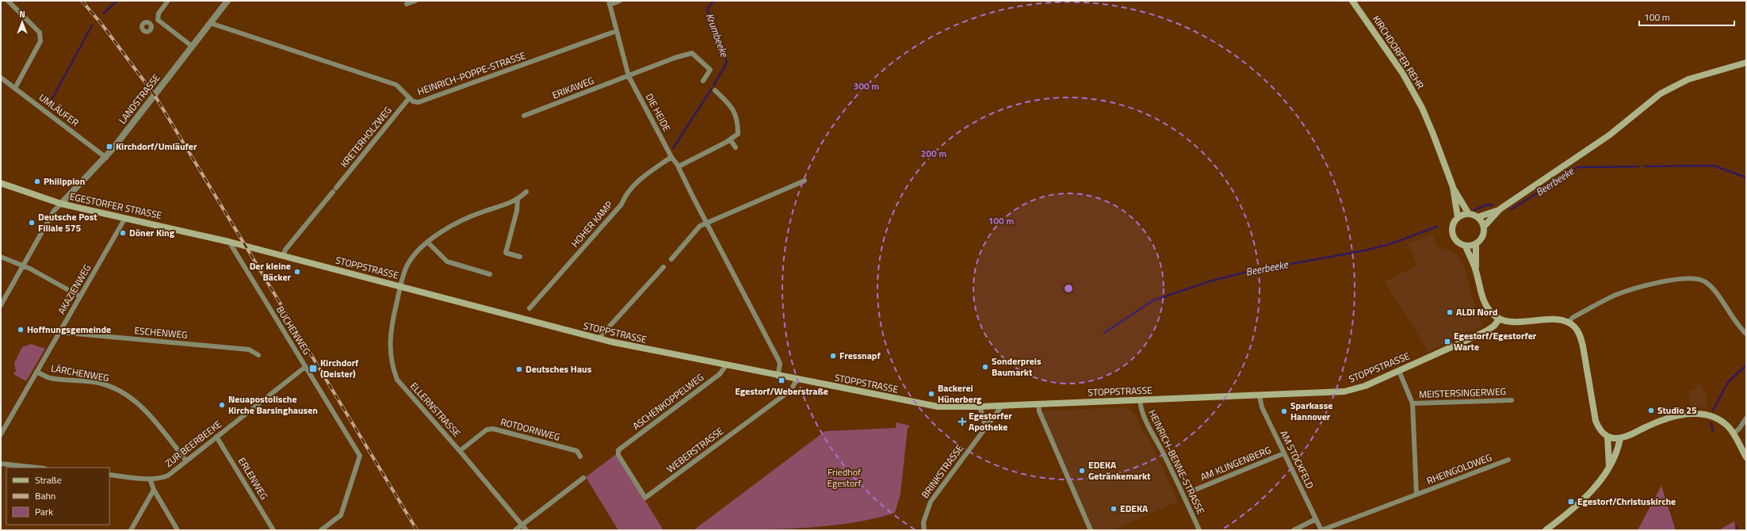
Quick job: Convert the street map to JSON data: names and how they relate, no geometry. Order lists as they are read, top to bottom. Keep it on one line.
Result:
{"streets":{"main road":["KIRCHDORFER REHR","EGESTORFER STRASSE","STOPPSTRASSE"],"street":["HEINRICH-POPPE-STRASSE","ERIKAWEG","LANDSTRASSE","UMLÄUFER","DIE HEIDE","KRETERHOLZWEG","HOHER KAMP","AKAZIENWEG","BUCHENWEG","ESCHENWEG","LÄRCHENWEG","MEISTERSINGERWEG","ASCHENKOPPELWEG","ELLERNSTRASSE","ROTDORNWEG","ZUR BEERBEEKE","WEBERSTRASSE","AM STOCKFELD","HEINRICH-BENNE-STRASSE","AM KLINGENBERG","RHEINGOLDWEG","BRINKSTRASSE","ERLENWEG"]},"crossings":[["HEINRICH-POPPE-STRASSE","LANDSTRASSE"],["HEINRICH-POPPE-STRASSE","DIE HEIDE"],["HEINRICH-POPPE-STRASSE","KRETERHOLZWEG"],["ERIKAWEG","DIE HEIDE"],["LANDSTRASSE","UMLÄUFER"],["LANDSTRASSE","EGESTORFER STRASSE"],["DIE HEIDE","HOHER KAMP"],["DIE HEIDE","STOPPSTRASSE"],["EGESTORFER STRASSE","STOPPSTRASSE"],["EGESTORFER STRASSE","AKAZIENWEG"],["EGESTORFER STRASSE","BUCHENWEG"],["STOPPSTRASSE","BUCHENWEG"],["STOPPSTRASSE","ASCHENKOPPELWEG"],["STOPPSTRASSE","ELLERNSTRASSE"],["STOPPSTRASSE","WEBERSTRASSE"],["STOPPSTRASSE","AM STOCKFELD"],["STOPPSTRASSE","HEINRICH-BENNE-STRASSE"],["STOPPSTRASSE","BRINKSTRASSE"],["AKAZIENWEG","ESCHENWEG"],["AKAZIENWEG","LÄRCHENWEG"],["BUCHENWEG","ZUR BEERBEEKE"],["LÄRCHENWEG","ZUR BEERBEEKE"],["ASCHENKOPPELWEG","WEBERSTRASSE"],["ELLERNSTRASSE","ROTDORNWEG"],["ZUR BEERBEEKE","ERLENWEG"],["AM STOCKFELD","AM KLINGENBERG"],["AM STOCKFELD","RHEINGOLDWEG"]],"water":["Krumbeeke","Beerbeeke"],"parks":["Friedhof Egestorf"],"places":{"transit":["Kirchdorf/Umläufer","Egestorf/Egestorfer Warte","Kirchdorf (Deister)","Egestorf/Weberstraße","Egestorf/Christuskirche"],"other":["Philippion","Deutsche Post Filiale 575","Döner King","Der kleine Bäcker","ALDI Nord","Hoffnungsgemeinde","Fressnapf","Sonderpreis Baumarkt","Deutsches Haus","Backerei Hünerberg","Neuapostolische Kirche Barsinghausen","Studio 25","Sparkasse Hannover","EDEKA Getränkemarkt","EDEKA"],"health":["Egestorfer Apotheke"]},"legend":["Straße","Bahn","Park"],"scale_bar":"100 m","north":"top","rings":["300 m","200 m","100 m"]}
